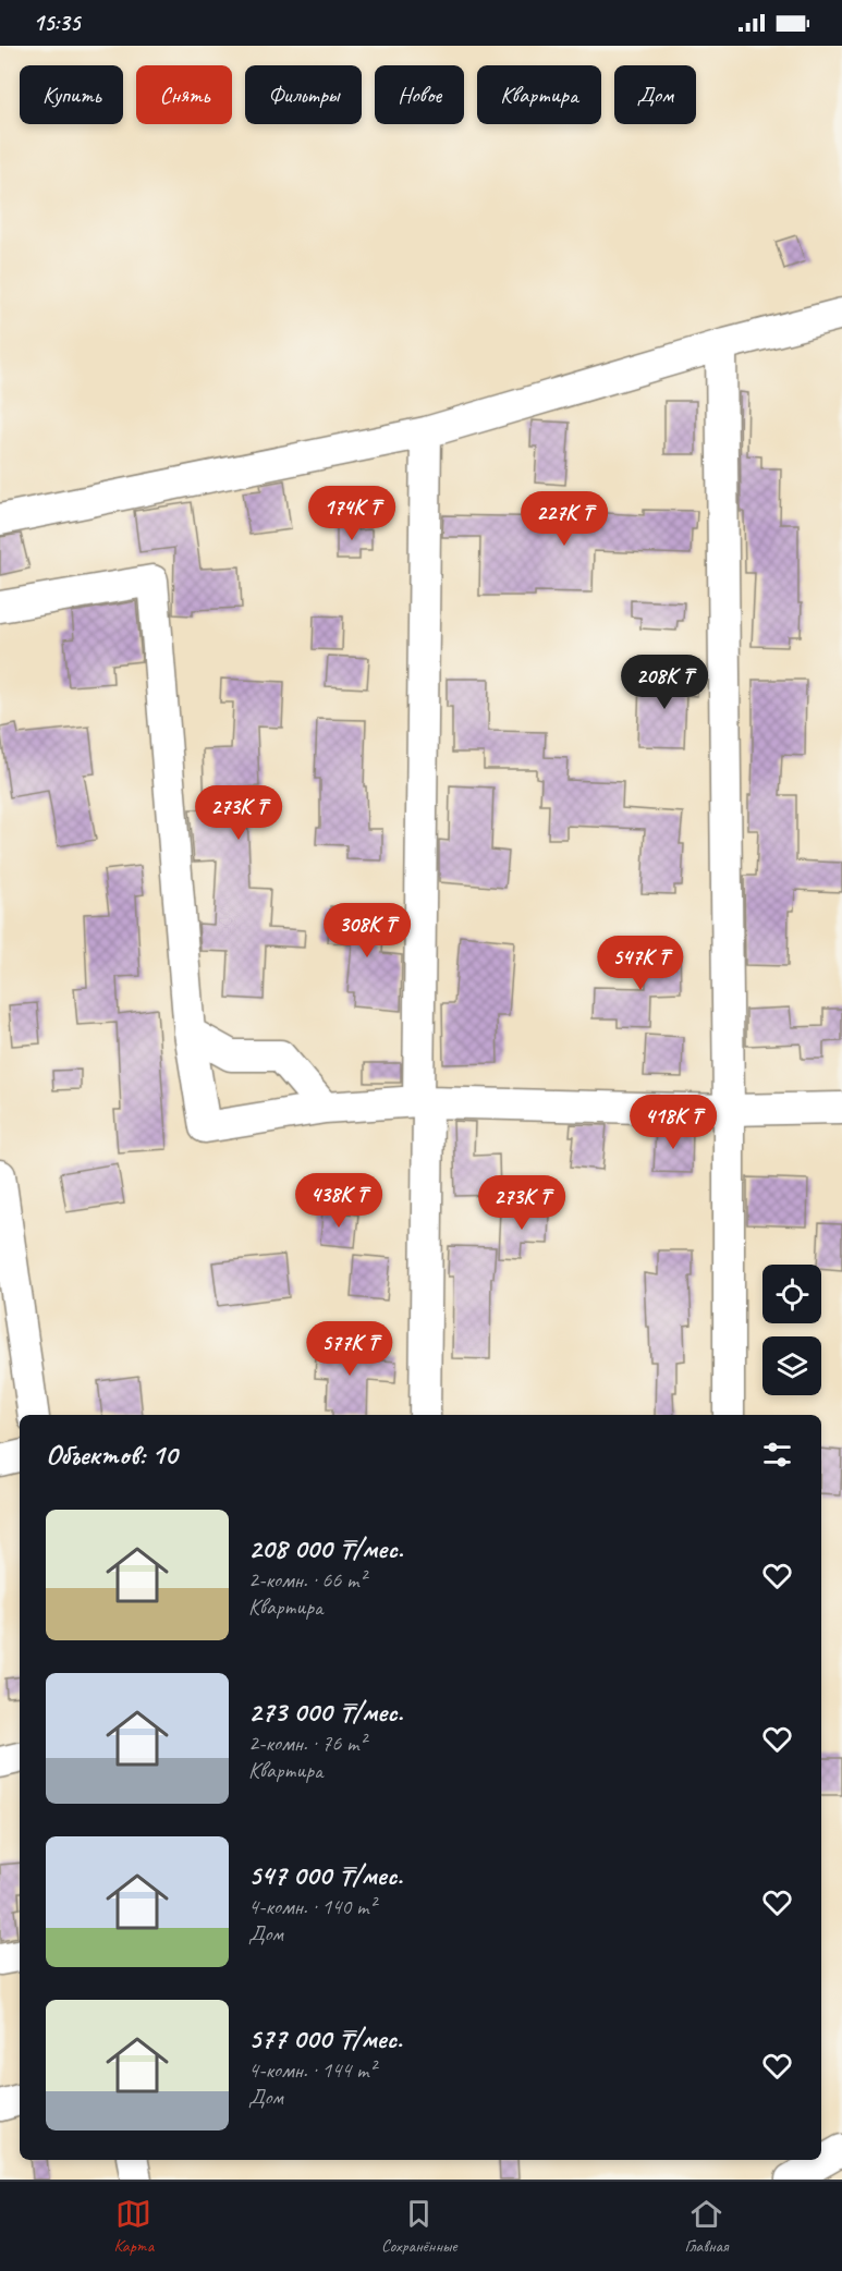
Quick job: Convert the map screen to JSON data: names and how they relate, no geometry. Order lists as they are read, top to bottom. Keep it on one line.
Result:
{"page":{"status":"15:35","chip":["Купить","Снять","Фильтры","Новое","Квартира","Дом"],"price":["174K ₸","227K ₸","208K ₸","273K ₸","308K ₸","547K ₸","418K ₸","438K ₸","273K ₸","577K ₸"],"heading":"Объектов: 10","list":[{"name":"208 000 ₸/мес.","note":"2-комн. · 66 m² · Квартира"},{"name":"273 000 ₸/мес.","note":"2-комн. · 76 m² · Квартира"},{"name":"547 000 ₸/мес.","note":"4-комн. · 140 m² · Дом"},{"name":"577 000 ₸/мес.","note":"4-комн. · 144 m² · Дом"}],"tabs":["Карта","Сохранённые","Главная"]}}
